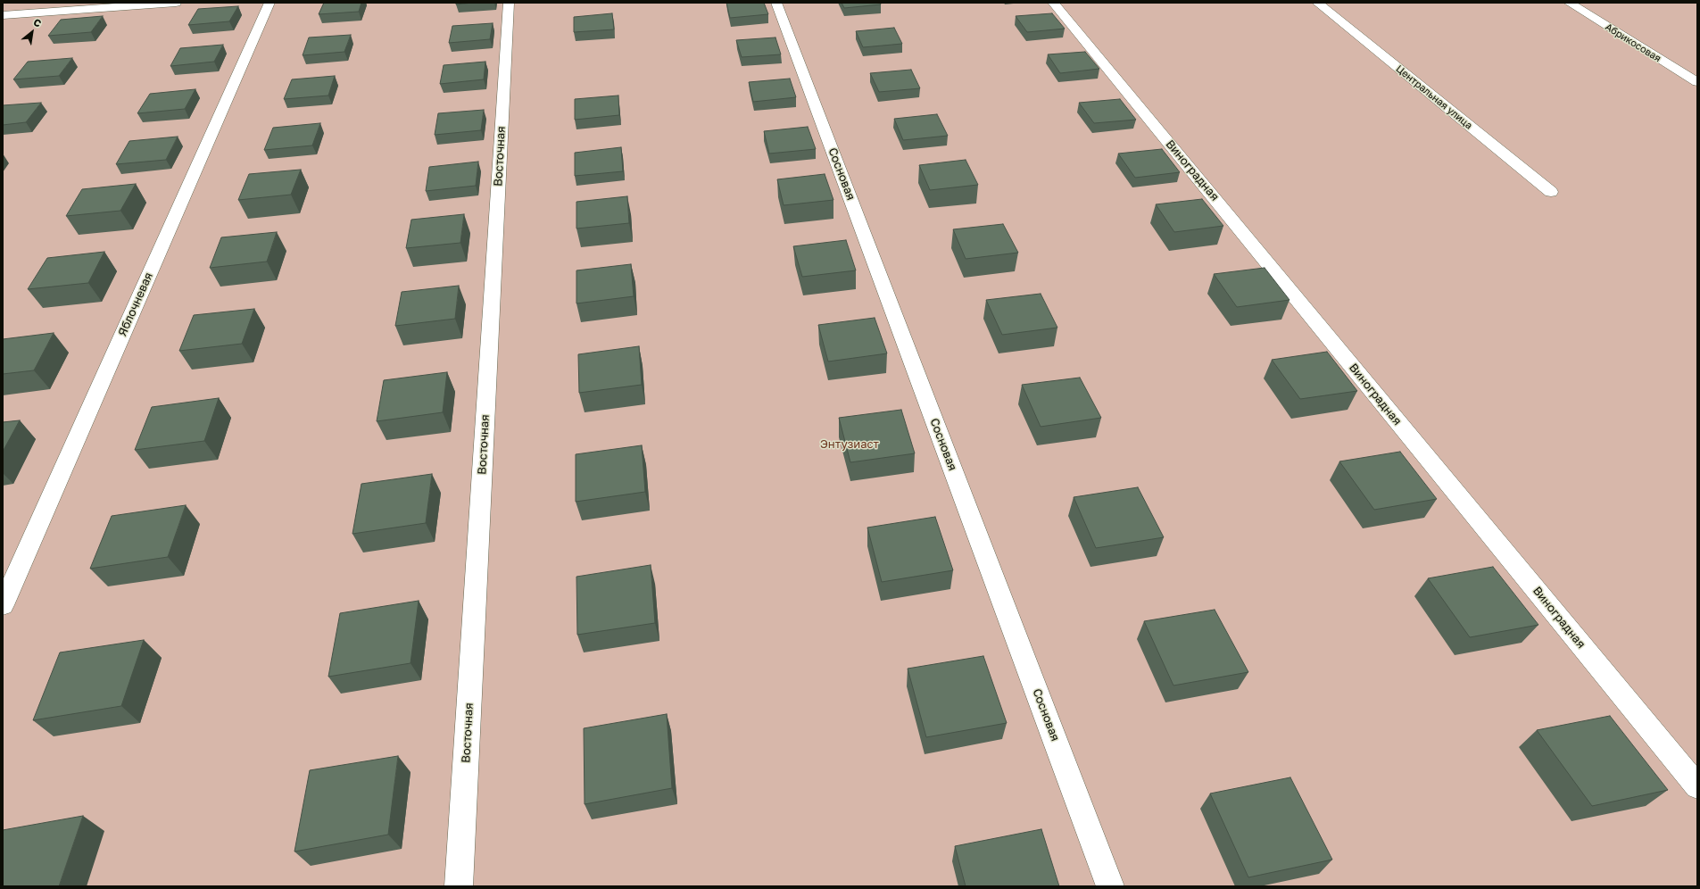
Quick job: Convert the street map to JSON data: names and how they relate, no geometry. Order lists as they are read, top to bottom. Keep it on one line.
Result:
{"streets":{"street":["Абрикосовая","Центральная улица","Восточная","Виноградная","Сосновая","Яблочневая"]},"parks":["Энтузиаст"],"north":"top right"}
